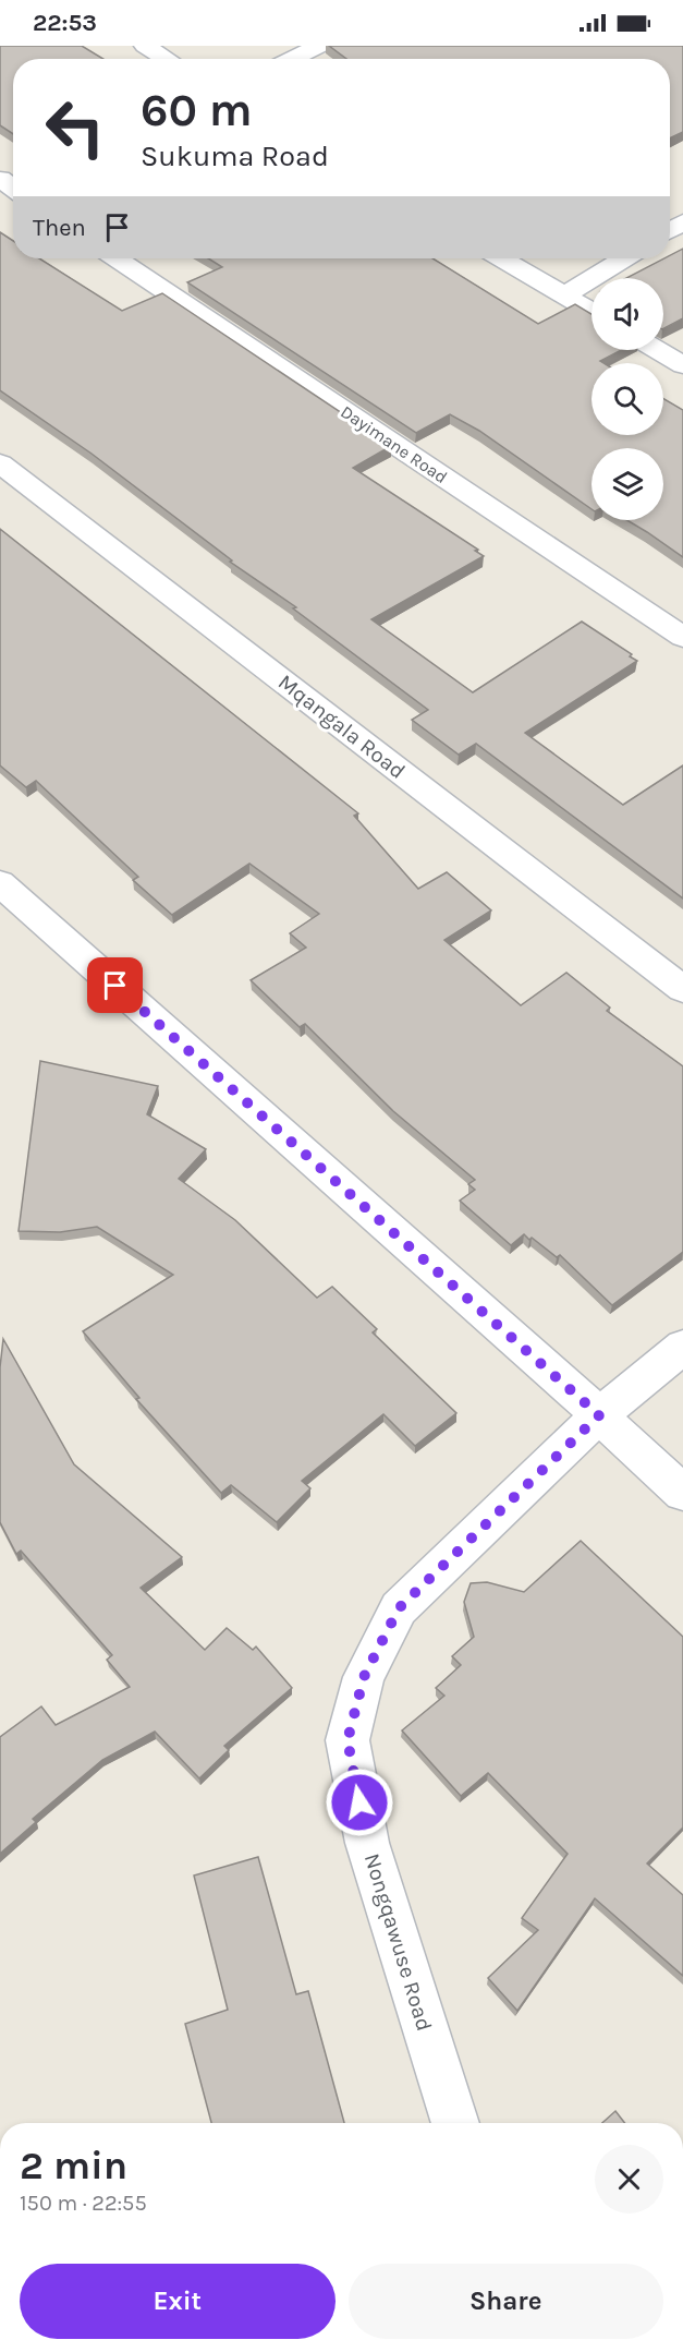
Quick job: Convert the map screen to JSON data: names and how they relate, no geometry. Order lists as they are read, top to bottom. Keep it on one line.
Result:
{"streets":{"street":["Dayimane Road","Mqangala Road","Nongqawuse Road"]},"page":{"status":"22:53","turn":["60 m","Sukuma Road"],"then":"Then","heading":["2 min","150 m · 22:55"],"buttons":["Exit","Share"]}}
